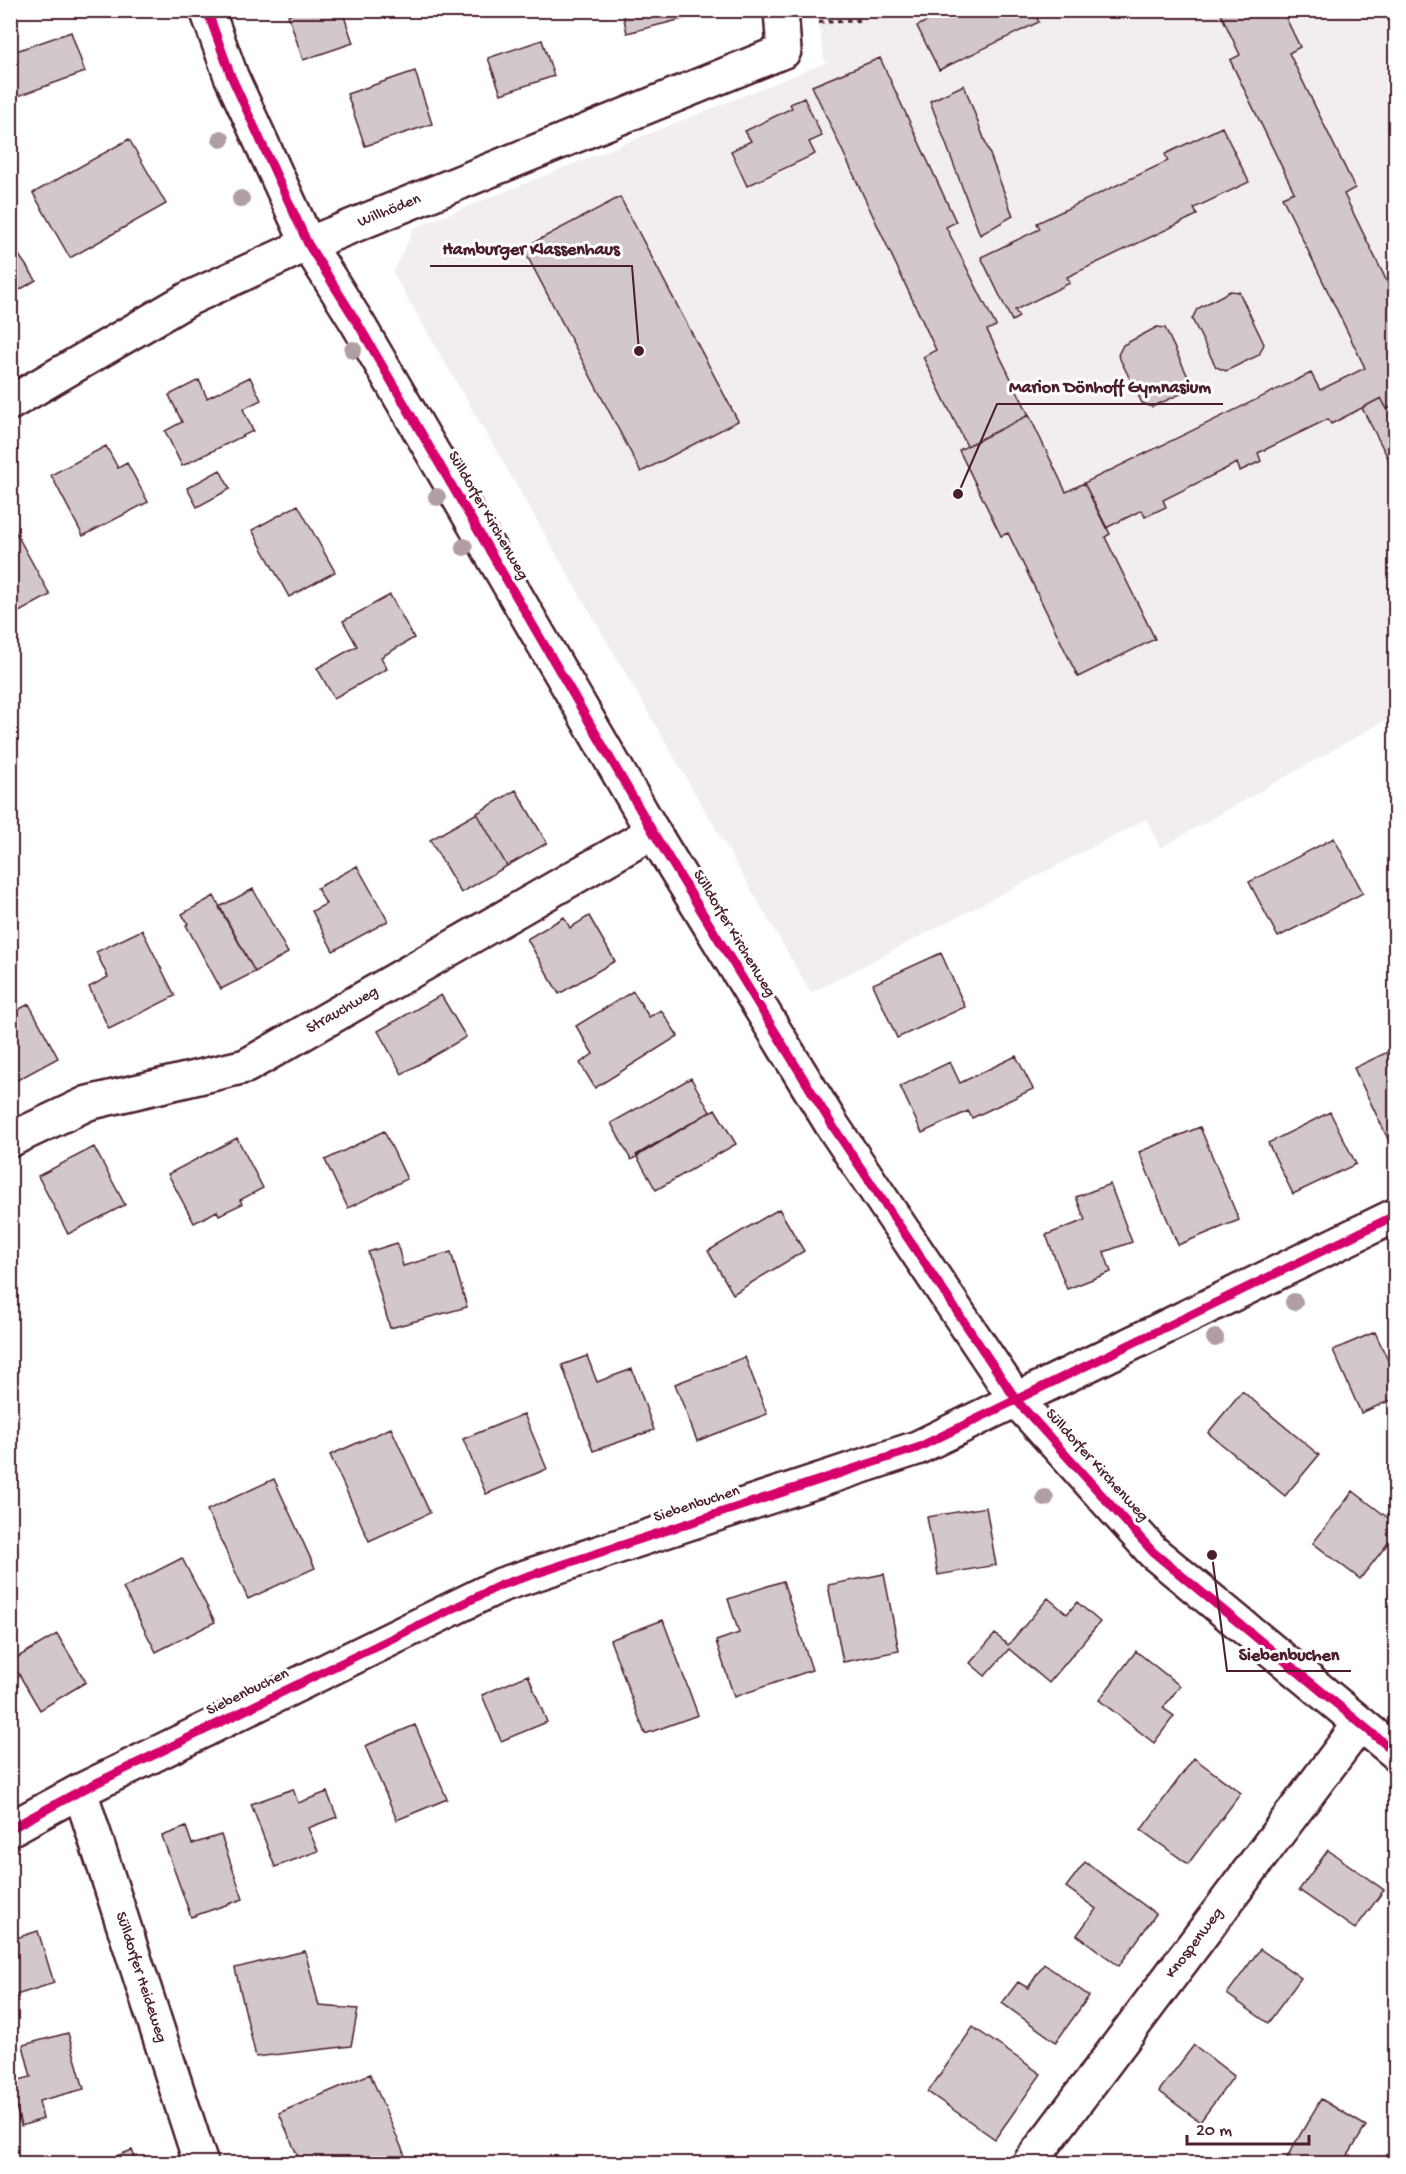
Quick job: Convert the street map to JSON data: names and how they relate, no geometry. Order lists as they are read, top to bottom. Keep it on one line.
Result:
{"streets":{"street":["Willhöden","Sülldorfer Kirchenweg","Strauchweg","Siebenbuchen","Knospenweg","Sülldorfer Heideweg"]},"crossings":[["Willhöden","Sülldorfer Kirchenweg"],["Sülldorfer Kirchenweg","Strauchweg"],["Sülldorfer Kirchenweg","Siebenbuchen"],["Sülldorfer Kirchenweg","Knospenweg"],["Siebenbuchen","Sülldorfer Heideweg"]],"places":["Hamburger Klassenhaus","Marion Dönhoff Gymnasium","Siebenbuchen"],"scale_bar":"20 m"}
